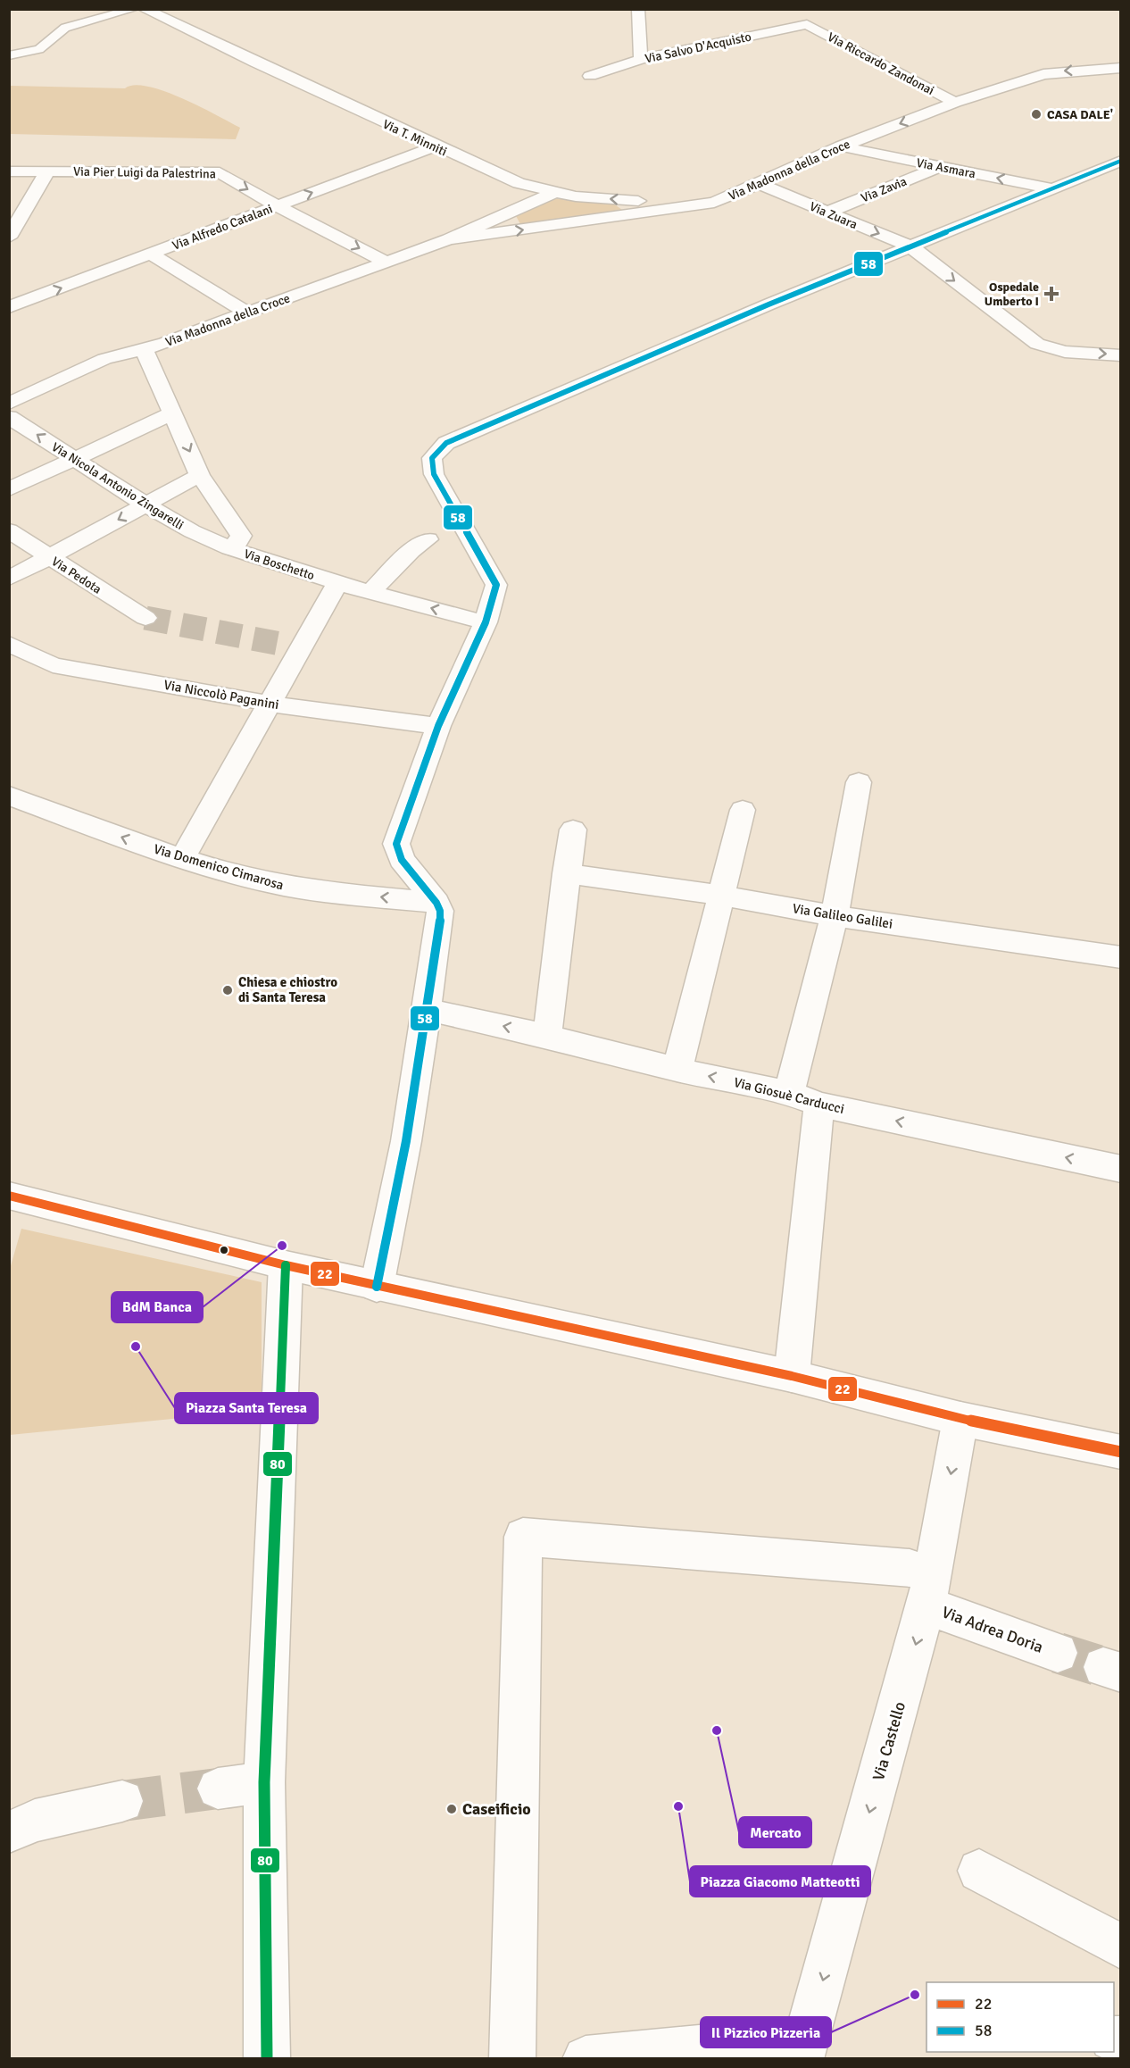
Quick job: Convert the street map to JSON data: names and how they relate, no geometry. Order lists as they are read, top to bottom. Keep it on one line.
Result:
{"streets":{"street":["Via Salvo D'Acquisto","Via Riccardo Zandonai","Via T. Minniti","Via Asmara","Via Madonna della Croce","Via Pier Luigi da Palestrina","Via Zavia","Via Zuara","Via Alfredo Catalani","Via Nicola Antonio Zingarelli","Via Boschetto","Via Pedota","Via Niccolò Paganini","Via Domenico Cimarosa","Via Galileo Galilei","Via Giosuè Carducci","Via Adrea Doria","Via Castello"]},"crossings":[["Via Salvo D'Acquisto","Via Riccardo Zandonai"],["Via Riccardo Zandonai","Via Madonna della Croce"],["Via T. Minniti","Via Madonna della Croce"],["Via T. Minniti","Via Alfredo Catalani"],["Via Asmara","Via Madonna della Croce"],["Via Asmara","Via Zavia"],["Via Madonna della Croce","Via Pier Luigi da Palestrina"],["Via Madonna della Croce","Via Zuara"],["Via Madonna della Croce","Via Boschetto"],["Via Pier Luigi da Palestrina","Via Alfredo Catalani"],["Via Zavia","Via Zuara"],["Via Nicola Antonio Zingarelli","Via Boschetto"],["Via Adrea Doria","Via Castello"]],"one_way":["Via Asmara","Via Pier Luigi da Palestrina","Via Zuara","Via Domenico Cimarosa","Via Giosuè Carducci","Via Castello"],"places":{"other":["CASA DALE'","Chiesa e chiostro di Santa Teresa","BdM Banca","Piazza Santa Teresa","Mercato","Piazza Giacomo Matteotti","Caseificio","Il Pizzico Pizzeria"],"health":["Ospedale Umberto I"]},"lines":["transit line 58","transit line 22","transit line 80"],"legend":["22","58"]}
